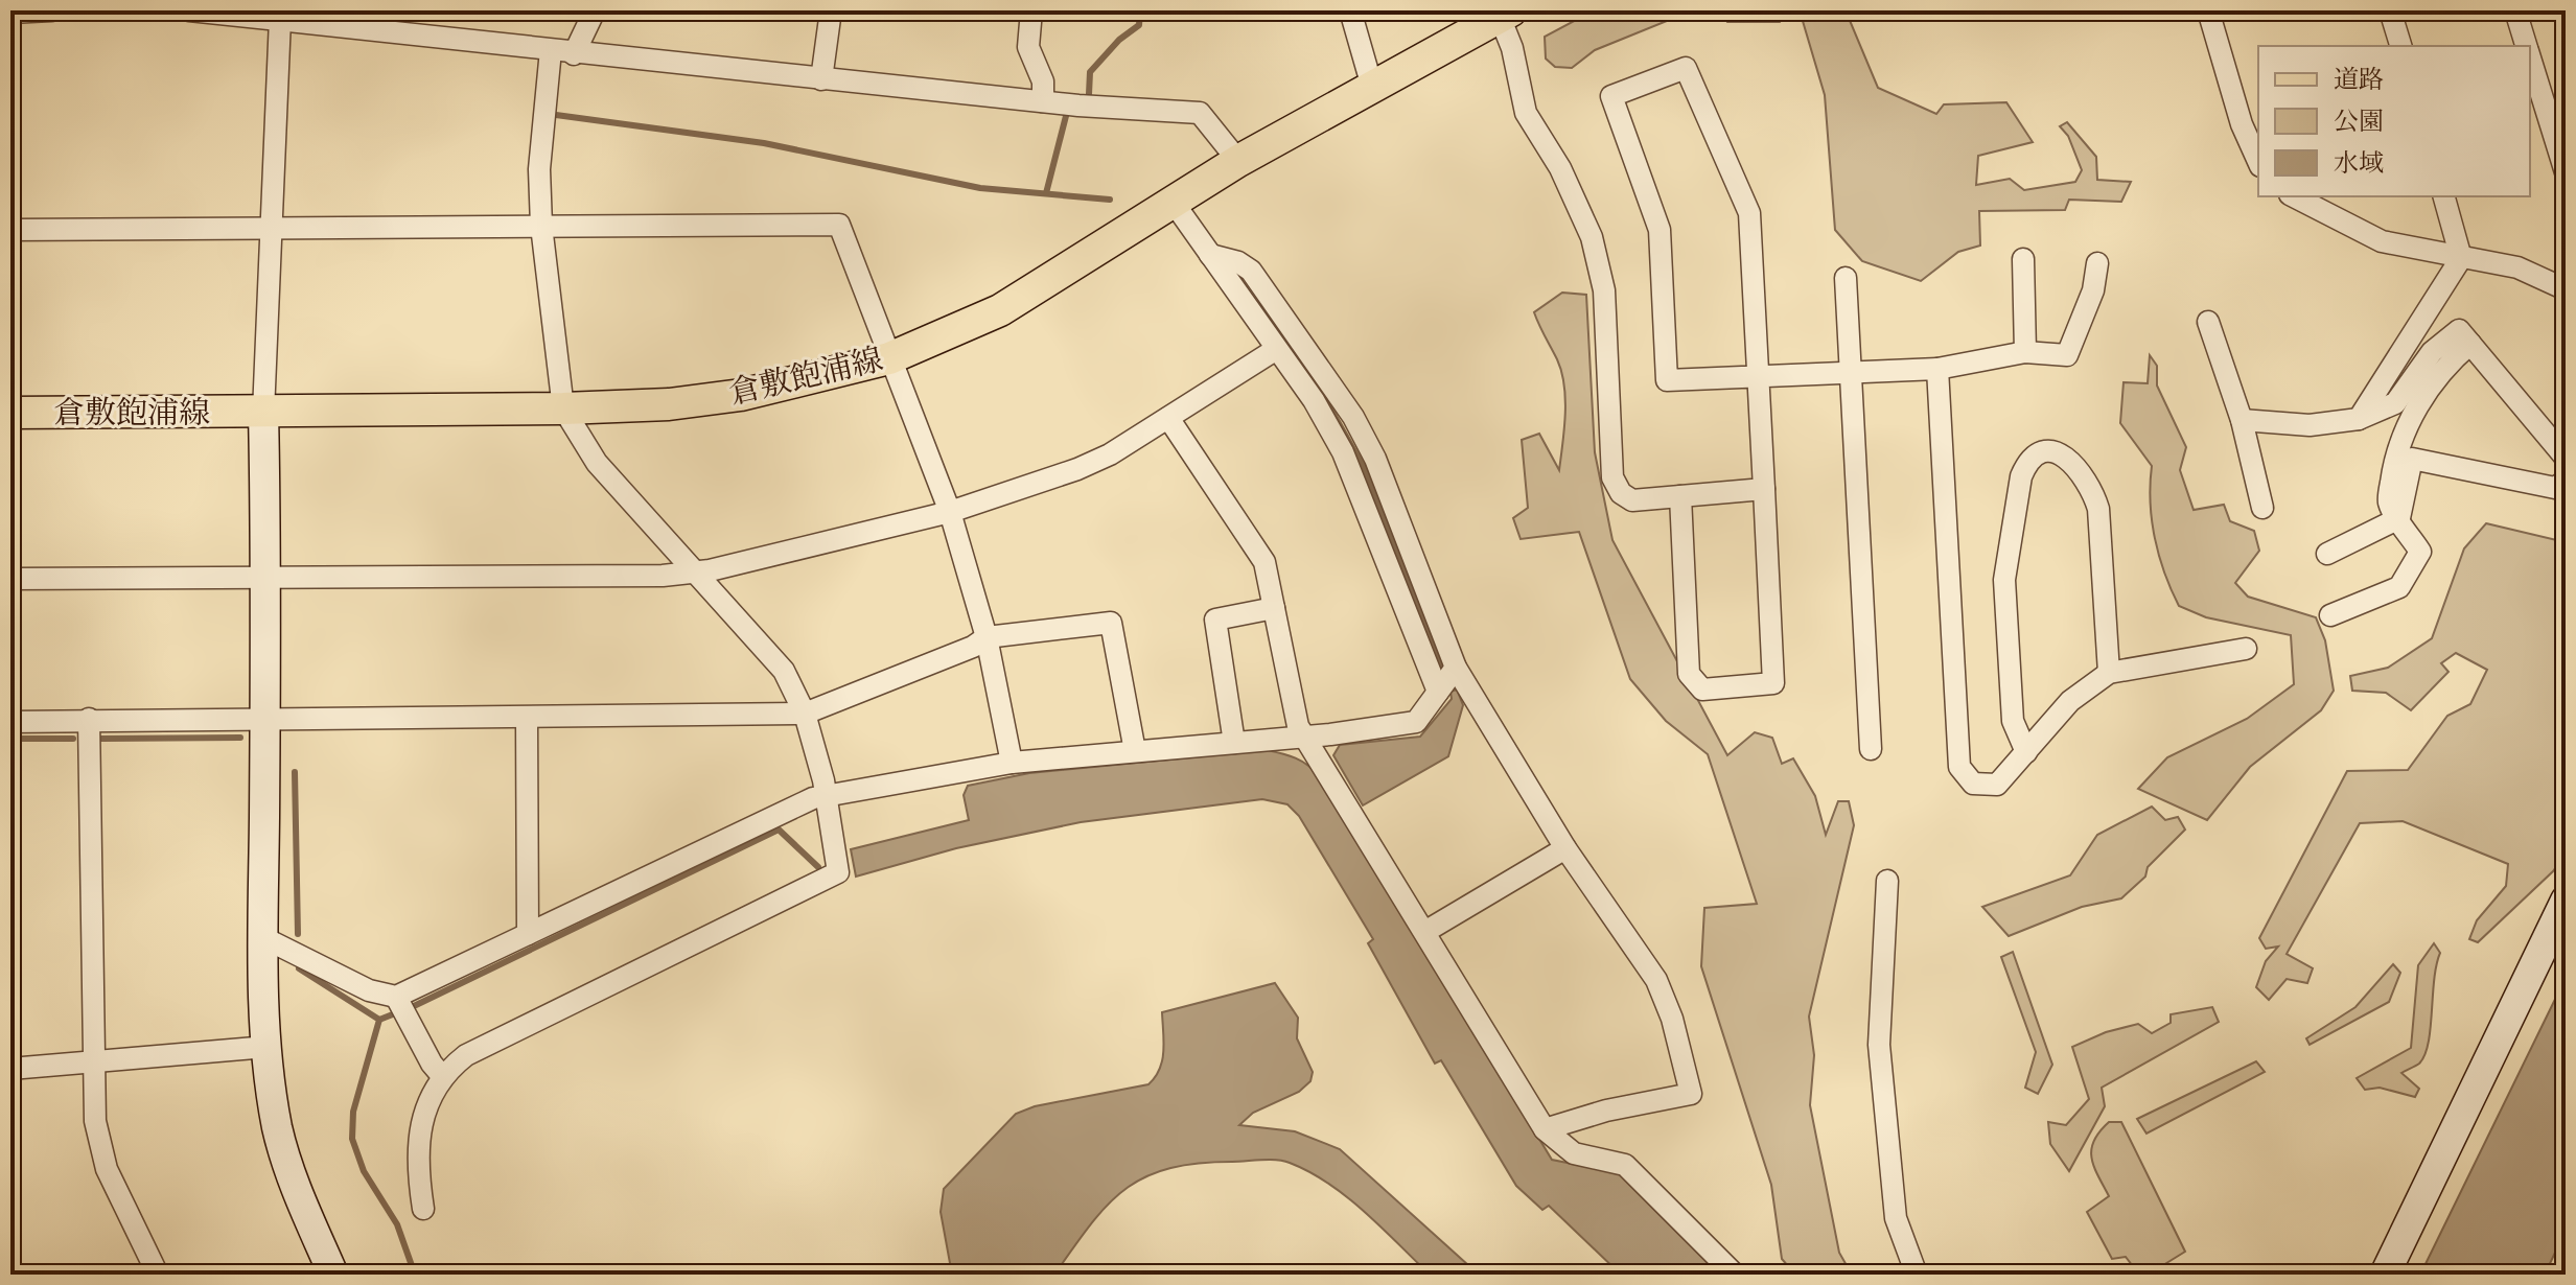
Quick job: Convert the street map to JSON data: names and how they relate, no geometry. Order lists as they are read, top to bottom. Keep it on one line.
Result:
{"streets":{"main road":["倉敷飽浦線"]},"legend":["道路","公園","水域"]}
